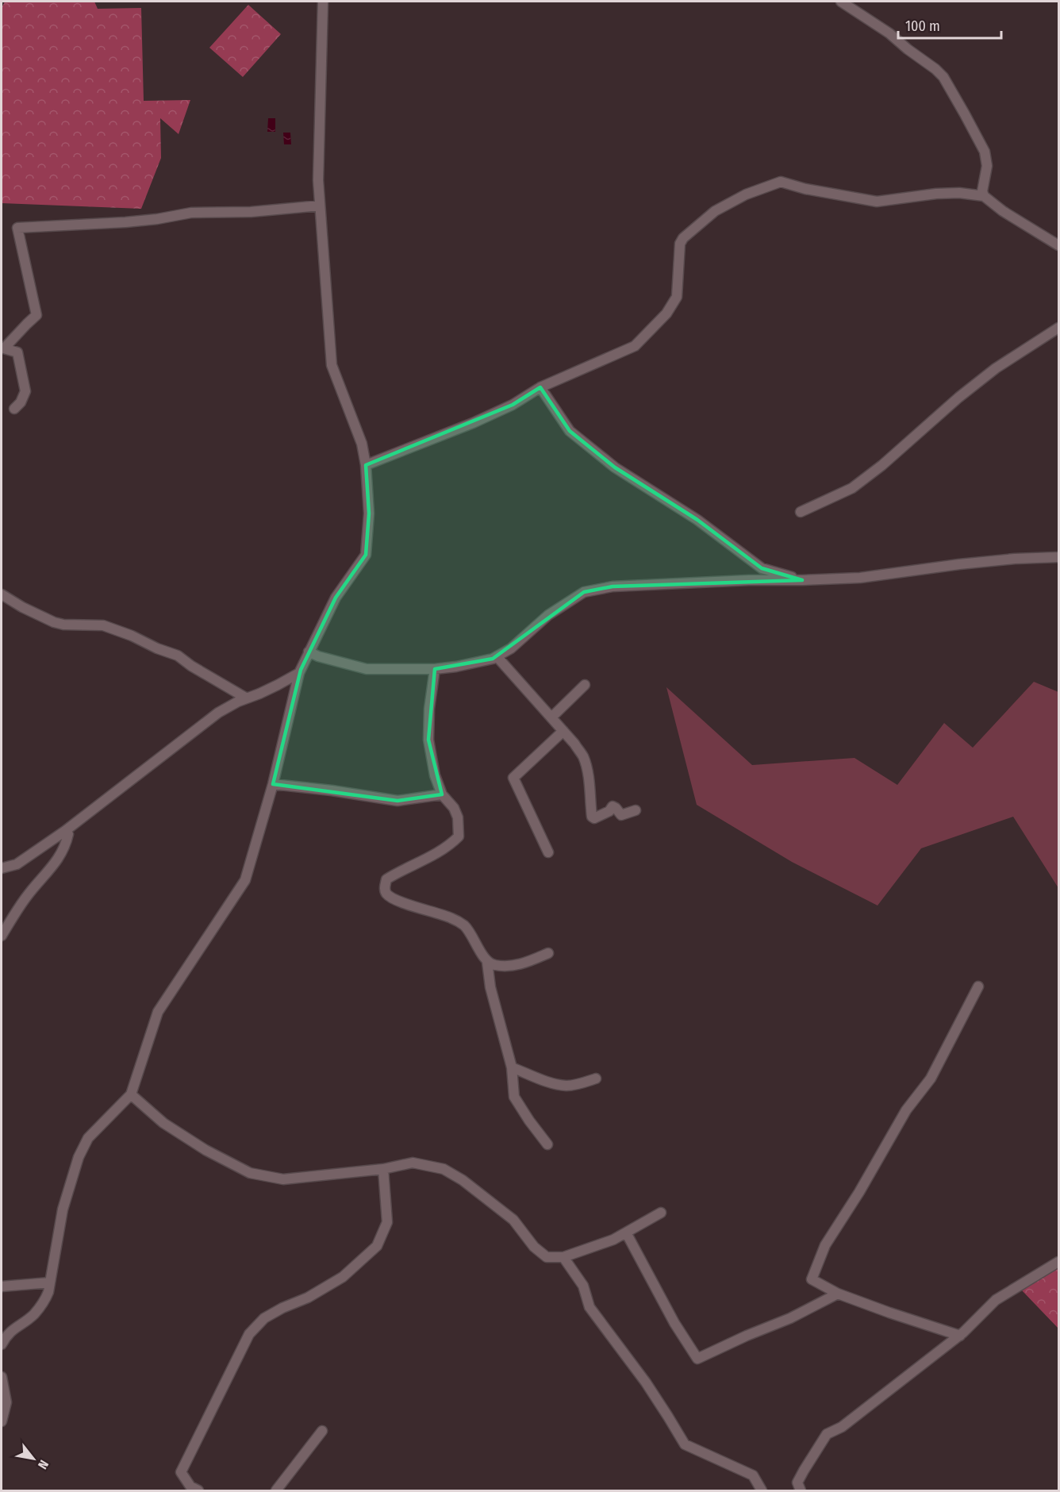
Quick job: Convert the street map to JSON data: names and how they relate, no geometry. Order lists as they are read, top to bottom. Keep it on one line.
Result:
{"scale_bar":"100 m","north":"bottom right"}
